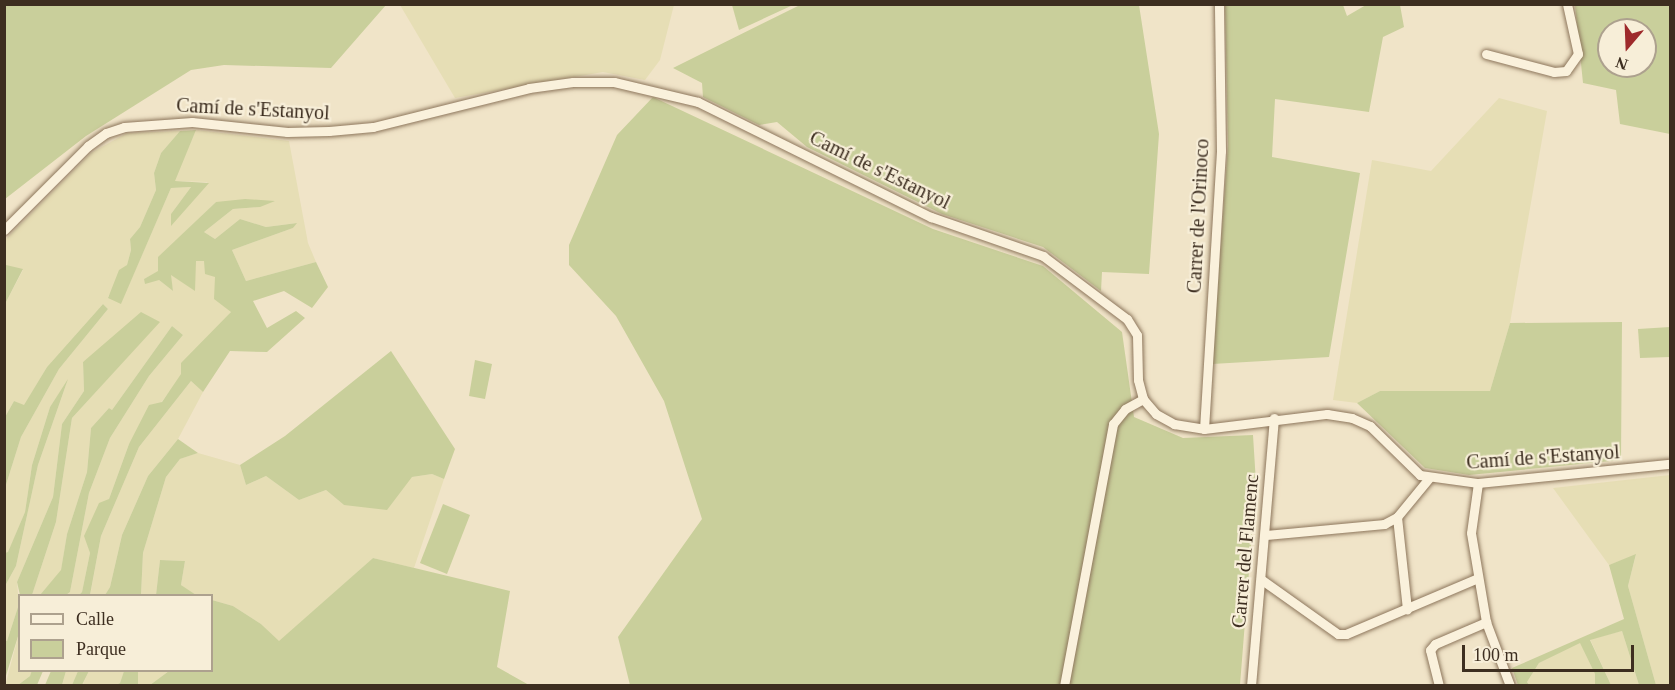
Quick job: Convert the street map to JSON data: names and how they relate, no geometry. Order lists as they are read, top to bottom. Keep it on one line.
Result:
{"streets":{"street":["Camí de s'Estanyol","Carrer de l'Orinoco","Carrer del Flamenc"]},"crossings":[["Camí de s'Estanyol","Carrer de l'Orinoco"],["Camí de s'Estanyol","Carrer del Flamenc"]],"legend":["Calle","Parque"],"scale_bar":"100 m","north":"bottom"}
